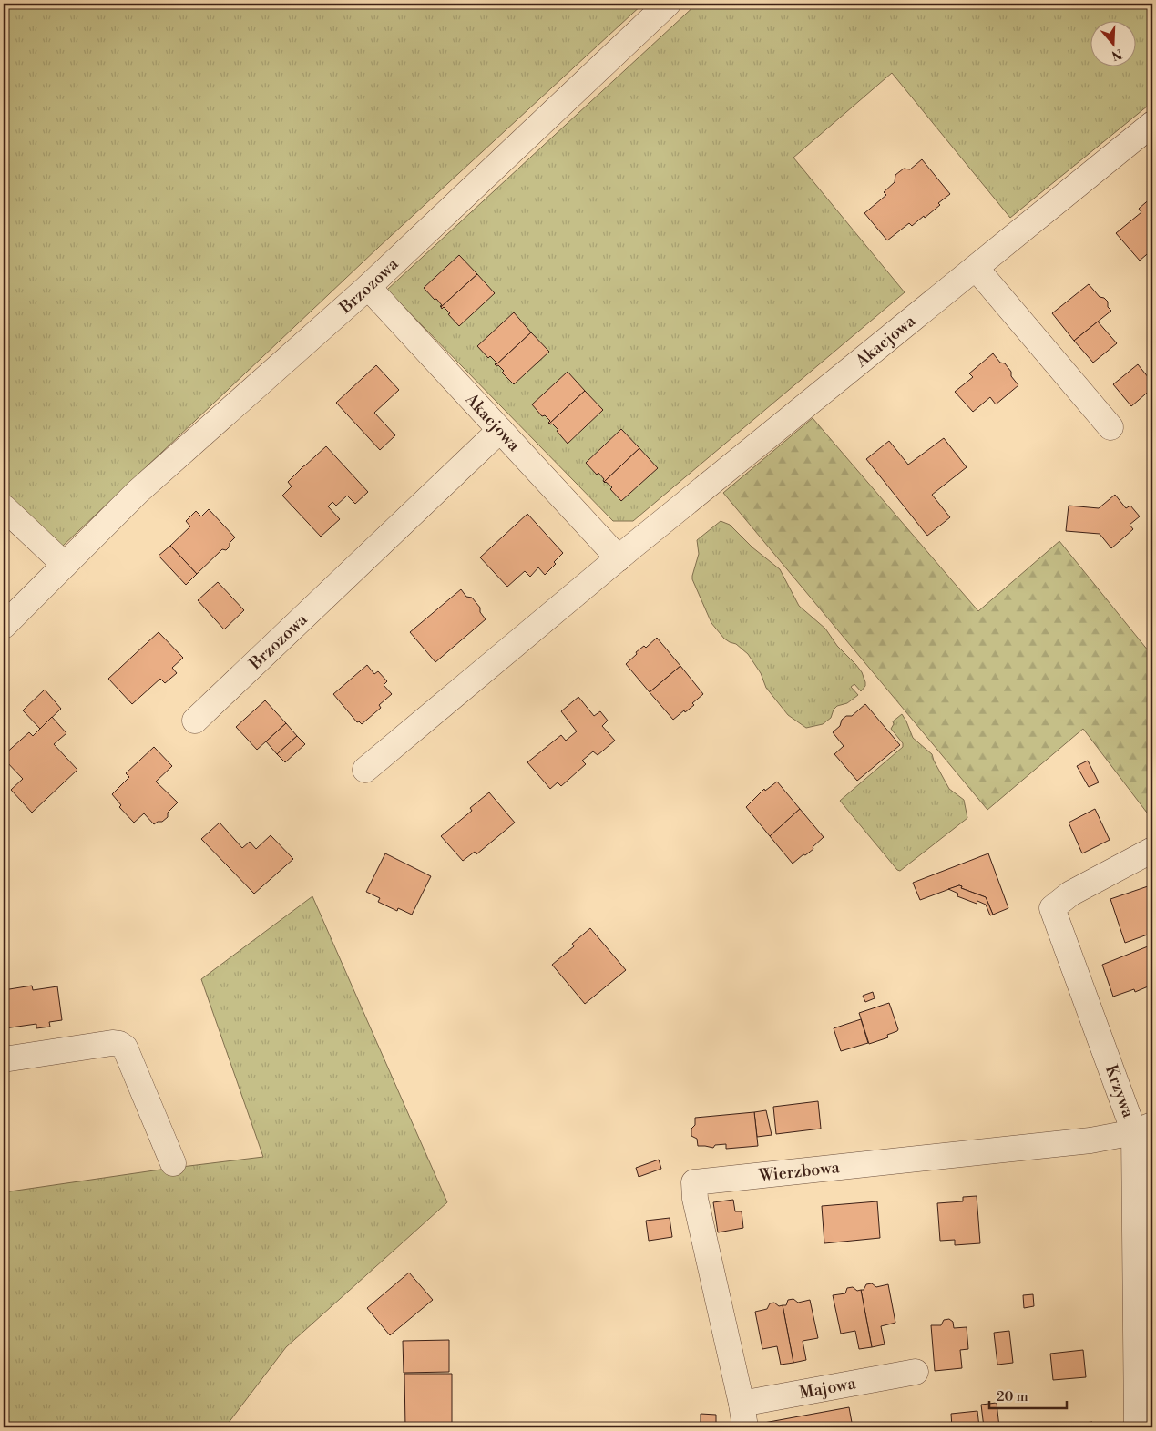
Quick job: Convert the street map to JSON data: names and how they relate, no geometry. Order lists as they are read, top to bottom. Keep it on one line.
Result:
{"streets":{"street":["Brzozowa","Akacjowa","Krzywa","Wierzbowa","Majowa"]},"crossings":[["Brzozowa","Akacjowa"],["Krzywa","Wierzbowa"],["Wierzbowa","Majowa"]],"scale_bar":"20 m","north":"bottom"}
